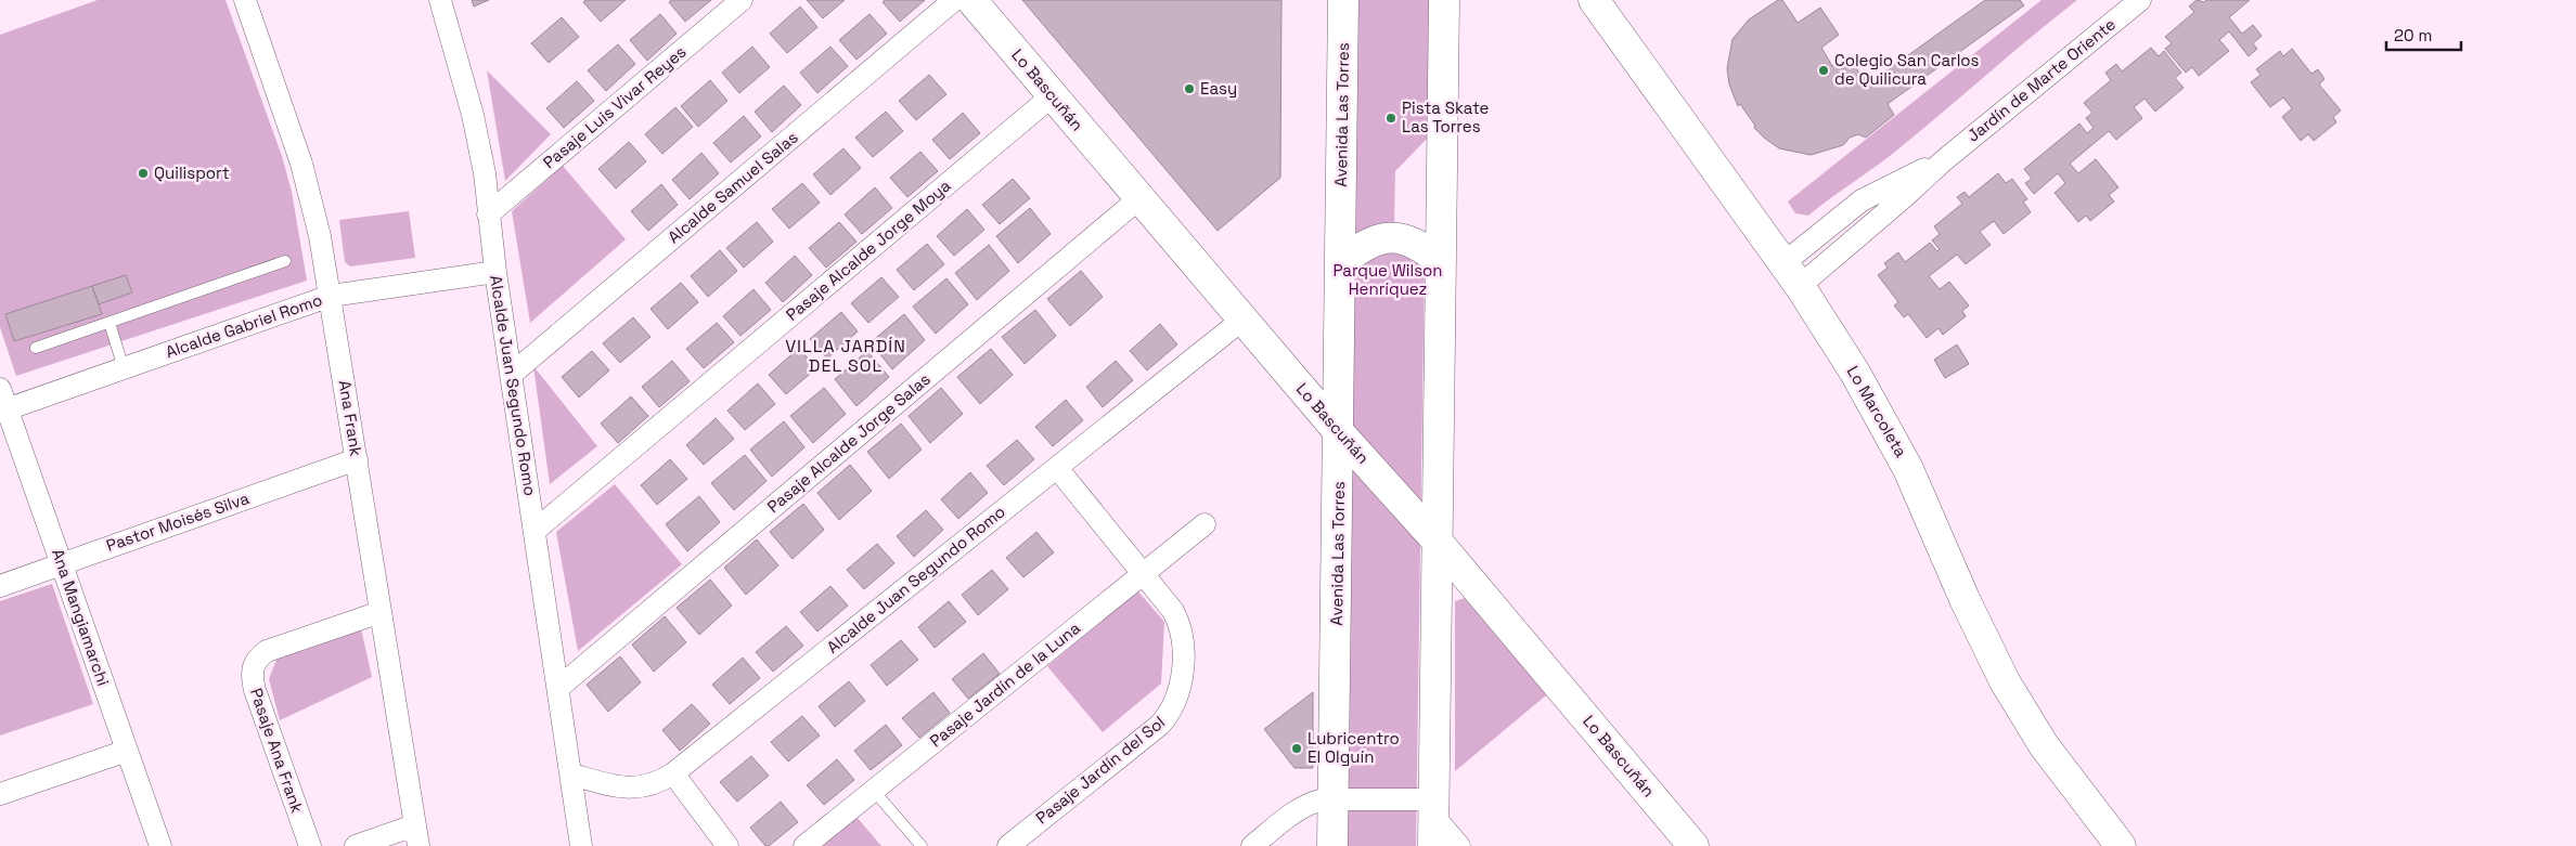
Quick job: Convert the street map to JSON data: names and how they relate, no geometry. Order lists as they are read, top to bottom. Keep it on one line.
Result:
{"streets":{"street":["Jardín de Marte Oriente","Lo Bascuñán","Pasaje Luis Vivar Reyes","Avenida Las Torres","Alcalde Samuel Salas","Pasaje Alcalde Jorge Moya","Alcalde Gabriel Romo","Alcalde Juan Segundo Romo","Lo Marcoleta","Ana Frank","Pasaje Alcalde Jorge Salas","Pastor Moisés Silva","Ana Mangiamarchi","Pasaje Jardín de la Luna","Pasaje Ana Frank","Pasaje Jardín del Sol"]},"crossings":[["Jardín de Marte Oriente","Lo Marcoleta"],["Lo Bascuñán","Avenida Las Torres"],["Lo Bascuñán","Pasaje Alcalde Jorge Moya"],["Lo Bascuñán","Alcalde Juan Segundo Romo"],["Lo Bascuñán","Pasaje Alcalde Jorge Salas"],["Pasaje Luis Vivar Reyes","Alcalde Juan Segundo Romo"],["Alcalde Samuel Salas","Alcalde Juan Segundo Romo"],["Pasaje Alcalde Jorge Moya","Alcalde Juan Segundo Romo"],["Alcalde Gabriel Romo","Alcalde Juan Segundo Romo"],["Alcalde Gabriel Romo","Ana Frank"],["Alcalde Gabriel Romo","Ana Mangiamarchi"],["Alcalde Juan Segundo Romo","Pasaje Alcalde Jorge Salas"],["Alcalde Juan Segundo Romo","Pasaje Jardín del Sol"],["Ana Frank","Pastor Moisés Silva"],["Ana Frank","Pasaje Ana Frank"],["Pastor Moisés Silva","Ana Mangiamarchi"],["Pasaje Jardín de la Luna","Pasaje Jardín del Sol"]],"districts":["VILLA JARDÍN DEL SOL"],"parks":["Parque Wilson Henríquez"],"places":["Colegio San Carlos de Quilicura","Easy","Pista Skate Las Torres","Quilisport","Lubricentro El Olguín"],"scale_bar":"20 m"}
